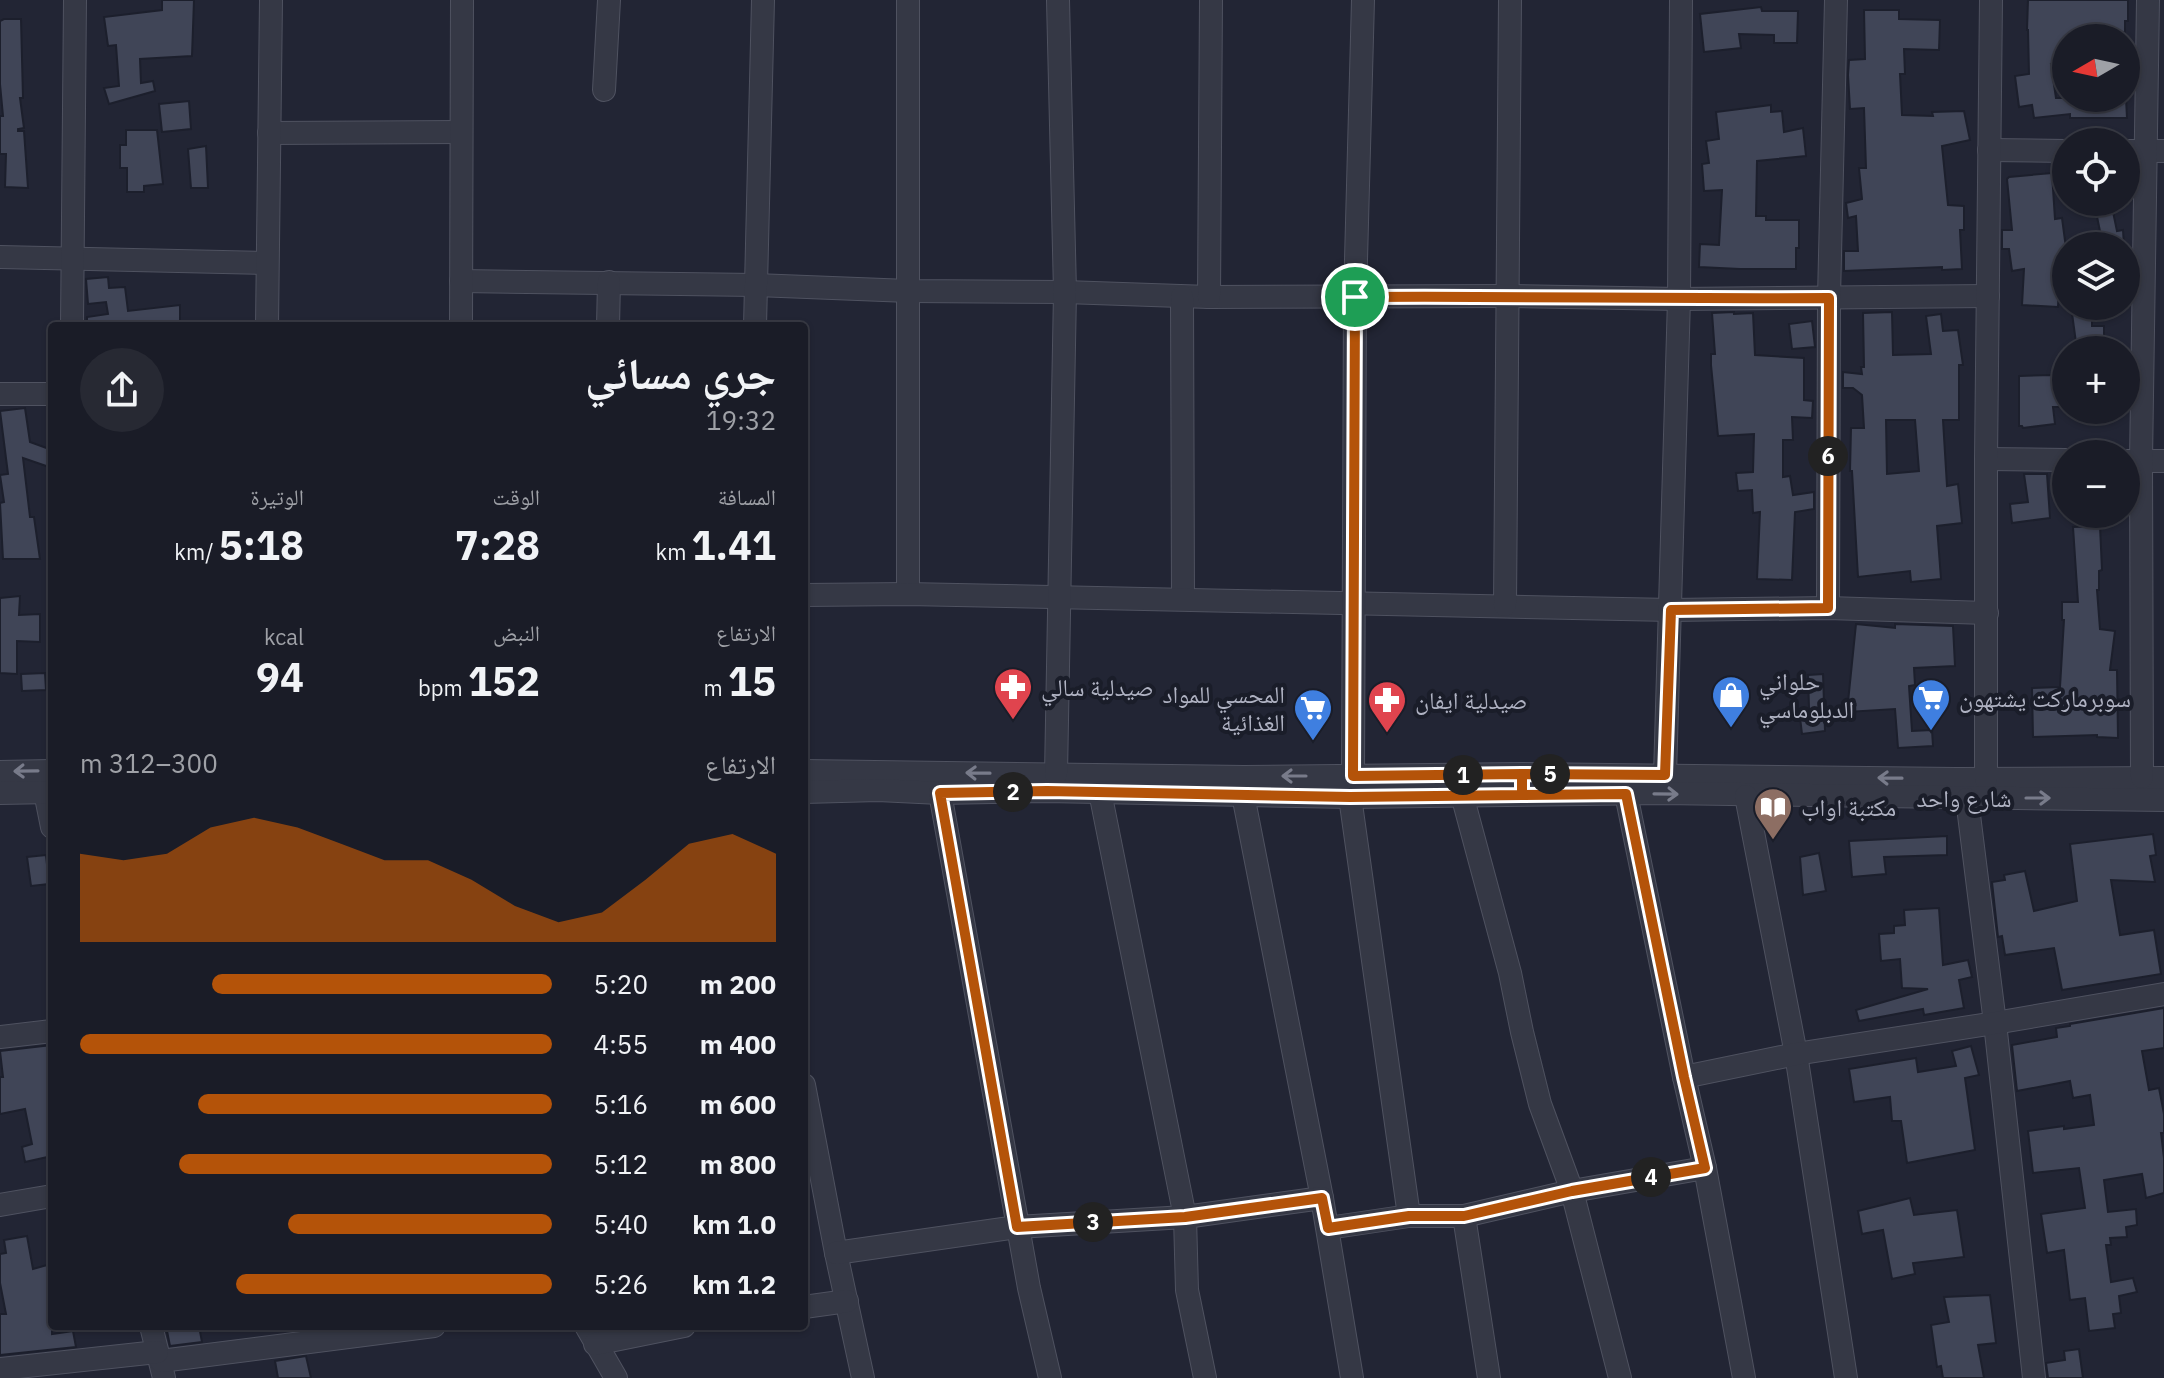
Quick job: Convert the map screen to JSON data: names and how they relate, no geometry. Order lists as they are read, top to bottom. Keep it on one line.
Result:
{"streets":{"street":["شارع واحد"]},"places":{"pharmacy":["صيدلية سالي","صيدلية ايفان"],"shop":["حلواني الدبلوماسي"],"supermarket":["سوبرماركت يشتهون","المحسي للمواد الغذائية"],"library":["مكتبة اواب"]},"north":"left","page":{"map_buttons":["+","−"],"heading":["جري مسائي","19:32"],"pins":["6","5","1","2","4","3"],"stats":[["المسافة","1.41 km"],["الوقت","7:28"],["الوتيرة","5:18 /km"],["الارتفاع","15 m"],["النبض","152 bpm"],["kcal","94"]],"chart":["الارتفاع","300–312 m"],"list":[{"name":"200 m","note":"5:20"},{"name":"400 m","note":"4:55"},{"name":"600 m","note":"5:16"},{"name":"800 m","note":"5:12"},{"name":"1.0 km","note":"5:40"},{"name":"1.2 km","note":"5:26"}]}}
